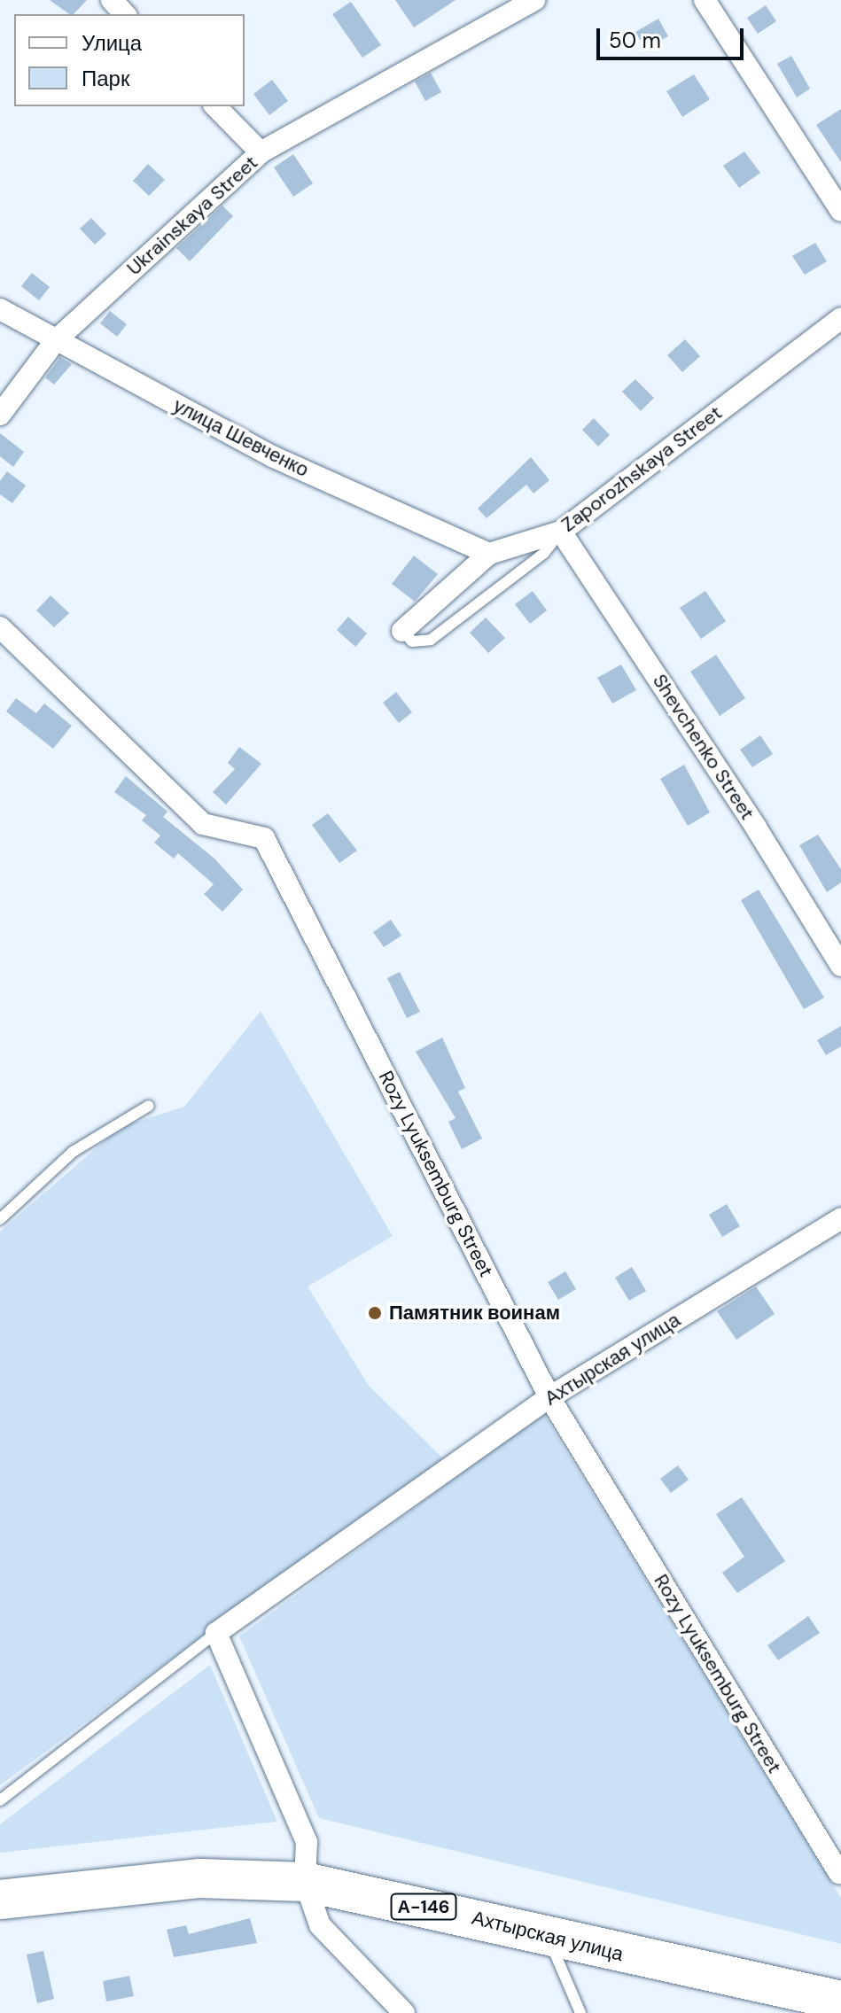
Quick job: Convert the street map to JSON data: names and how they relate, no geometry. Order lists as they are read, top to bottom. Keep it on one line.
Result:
{"streets":{"highway":["Ахтырская улица","А-146"],"street":["Ukrainskaya Street","улица Шевченко","Zaporozhskaya Street","Shevchenko Street","Rozy Lyuksemburg Street"]},"crossings":[["Ukrainskaya Street","улица Шевченко"],["улица Шевченко","Zaporozhskaya Street"],["Zaporozhskaya Street","Shevchenko Street"],["Rozy Lyuksemburg Street","Ахтырская улица"]],"places":["Памятник воинам"],"legend":["Улица","Парк"],"scale_bar":"50 m"}
